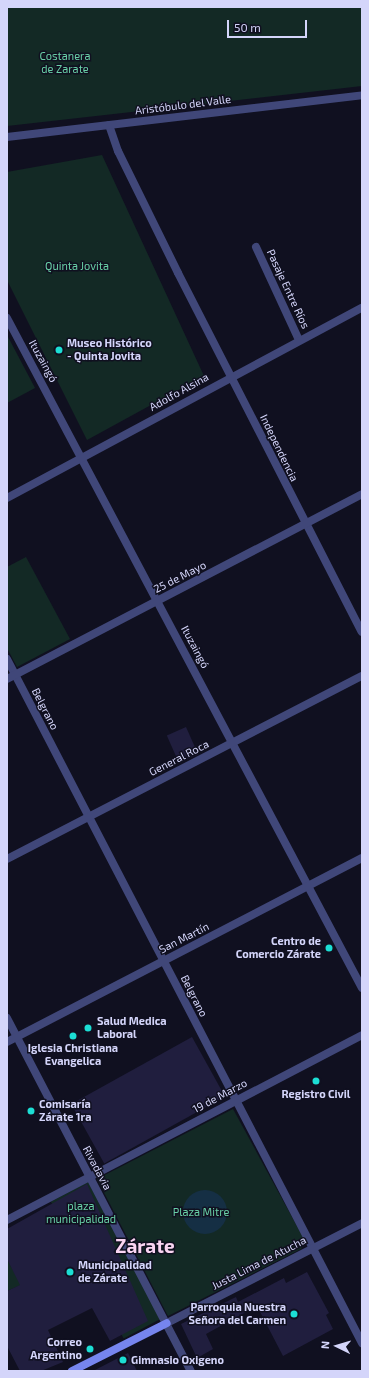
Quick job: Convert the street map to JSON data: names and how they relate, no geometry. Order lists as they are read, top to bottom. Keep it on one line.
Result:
{"streets":{"street":["Aristóbulo del Valle","Pasaje Entre Ríos","Ituzaingó","Adolfo Alsina","Independencia","25 de Mayo","Belgrano","General Roca","San Martín","19 de Marzo","Rivadavia","Justa Lima de Atucha"]},"crossings":[["Aristóbulo del Valle","Independencia"],["Pasaje Entre Ríos","Adolfo Alsina"],["Ituzaingó","Adolfo Alsina"],["Ituzaingó","25 de Mayo"],["Ituzaingó","General Roca"],["Ituzaingó","San Martín"],["Adolfo Alsina","Independencia"],["Independencia","25 de Mayo"],["25 de Mayo","Belgrano"],["Belgrano","General Roca"],["Belgrano","San Martín"],["Belgrano","19 de Marzo"],["Belgrano","Justa Lima de Atucha"],["San Martín","Rivadavia"],["19 de Marzo","Rivadavia"],["Rivadavia","Justa Lima de Atucha"]],"districts":["Zárate"],"parks":["Costanera de Zarate","Quinta Jovita","plaza municipalidad","Plaza Mitre"],"places":["Museo Histórico - Quinta Jovita","Centro de Comercio Zárate","Salud Medica Laboral","Iglesia Christiana Evangelica","Registro Civil","Comisaría Zárate 1ra","Municipalidad de Zárate","Parroquia Nuestra Señora del Carmen","Correo Argentino","Gimnasio Oxigeno"],"scale_bar":"50 m","north":"left"}
